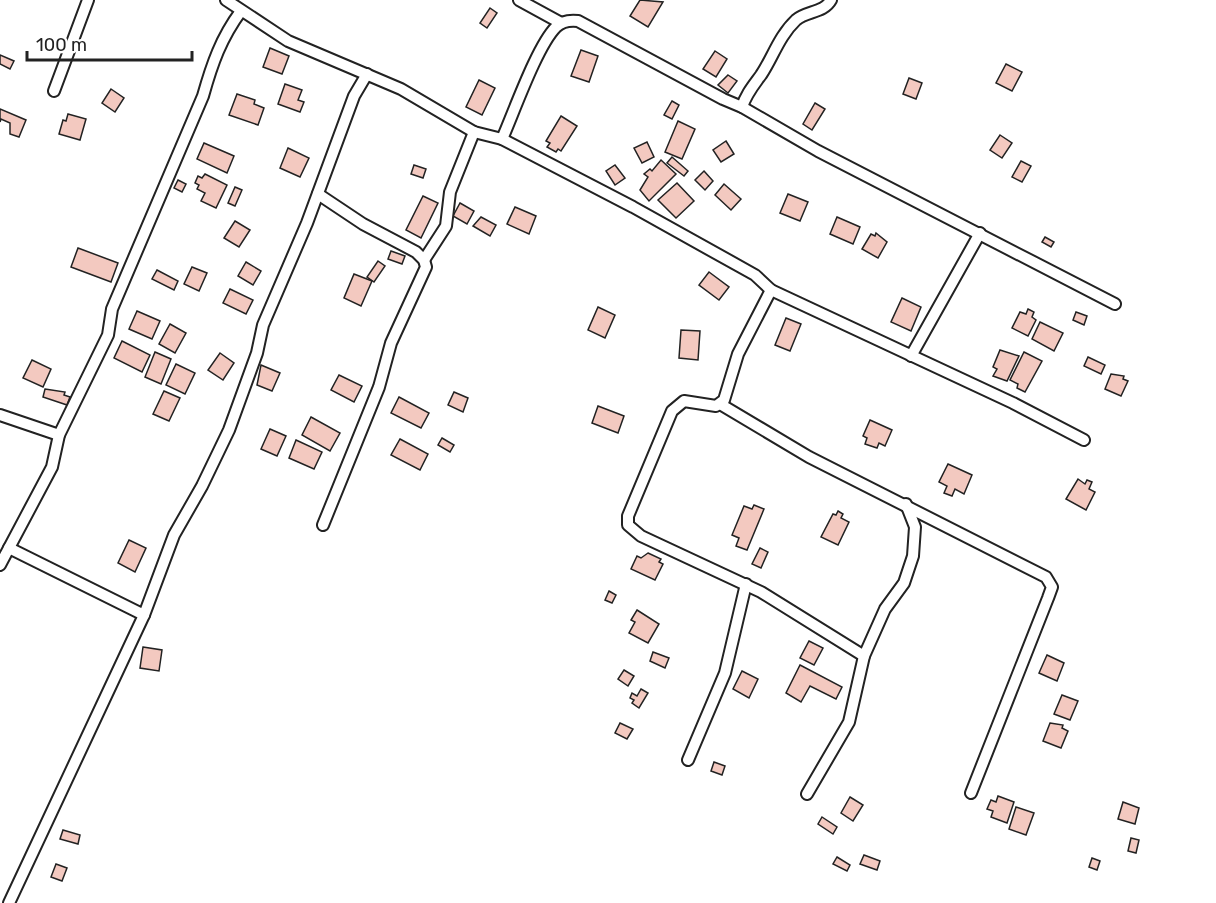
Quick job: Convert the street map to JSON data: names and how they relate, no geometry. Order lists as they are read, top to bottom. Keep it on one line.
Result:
{"scale_bar":"100 m"}
